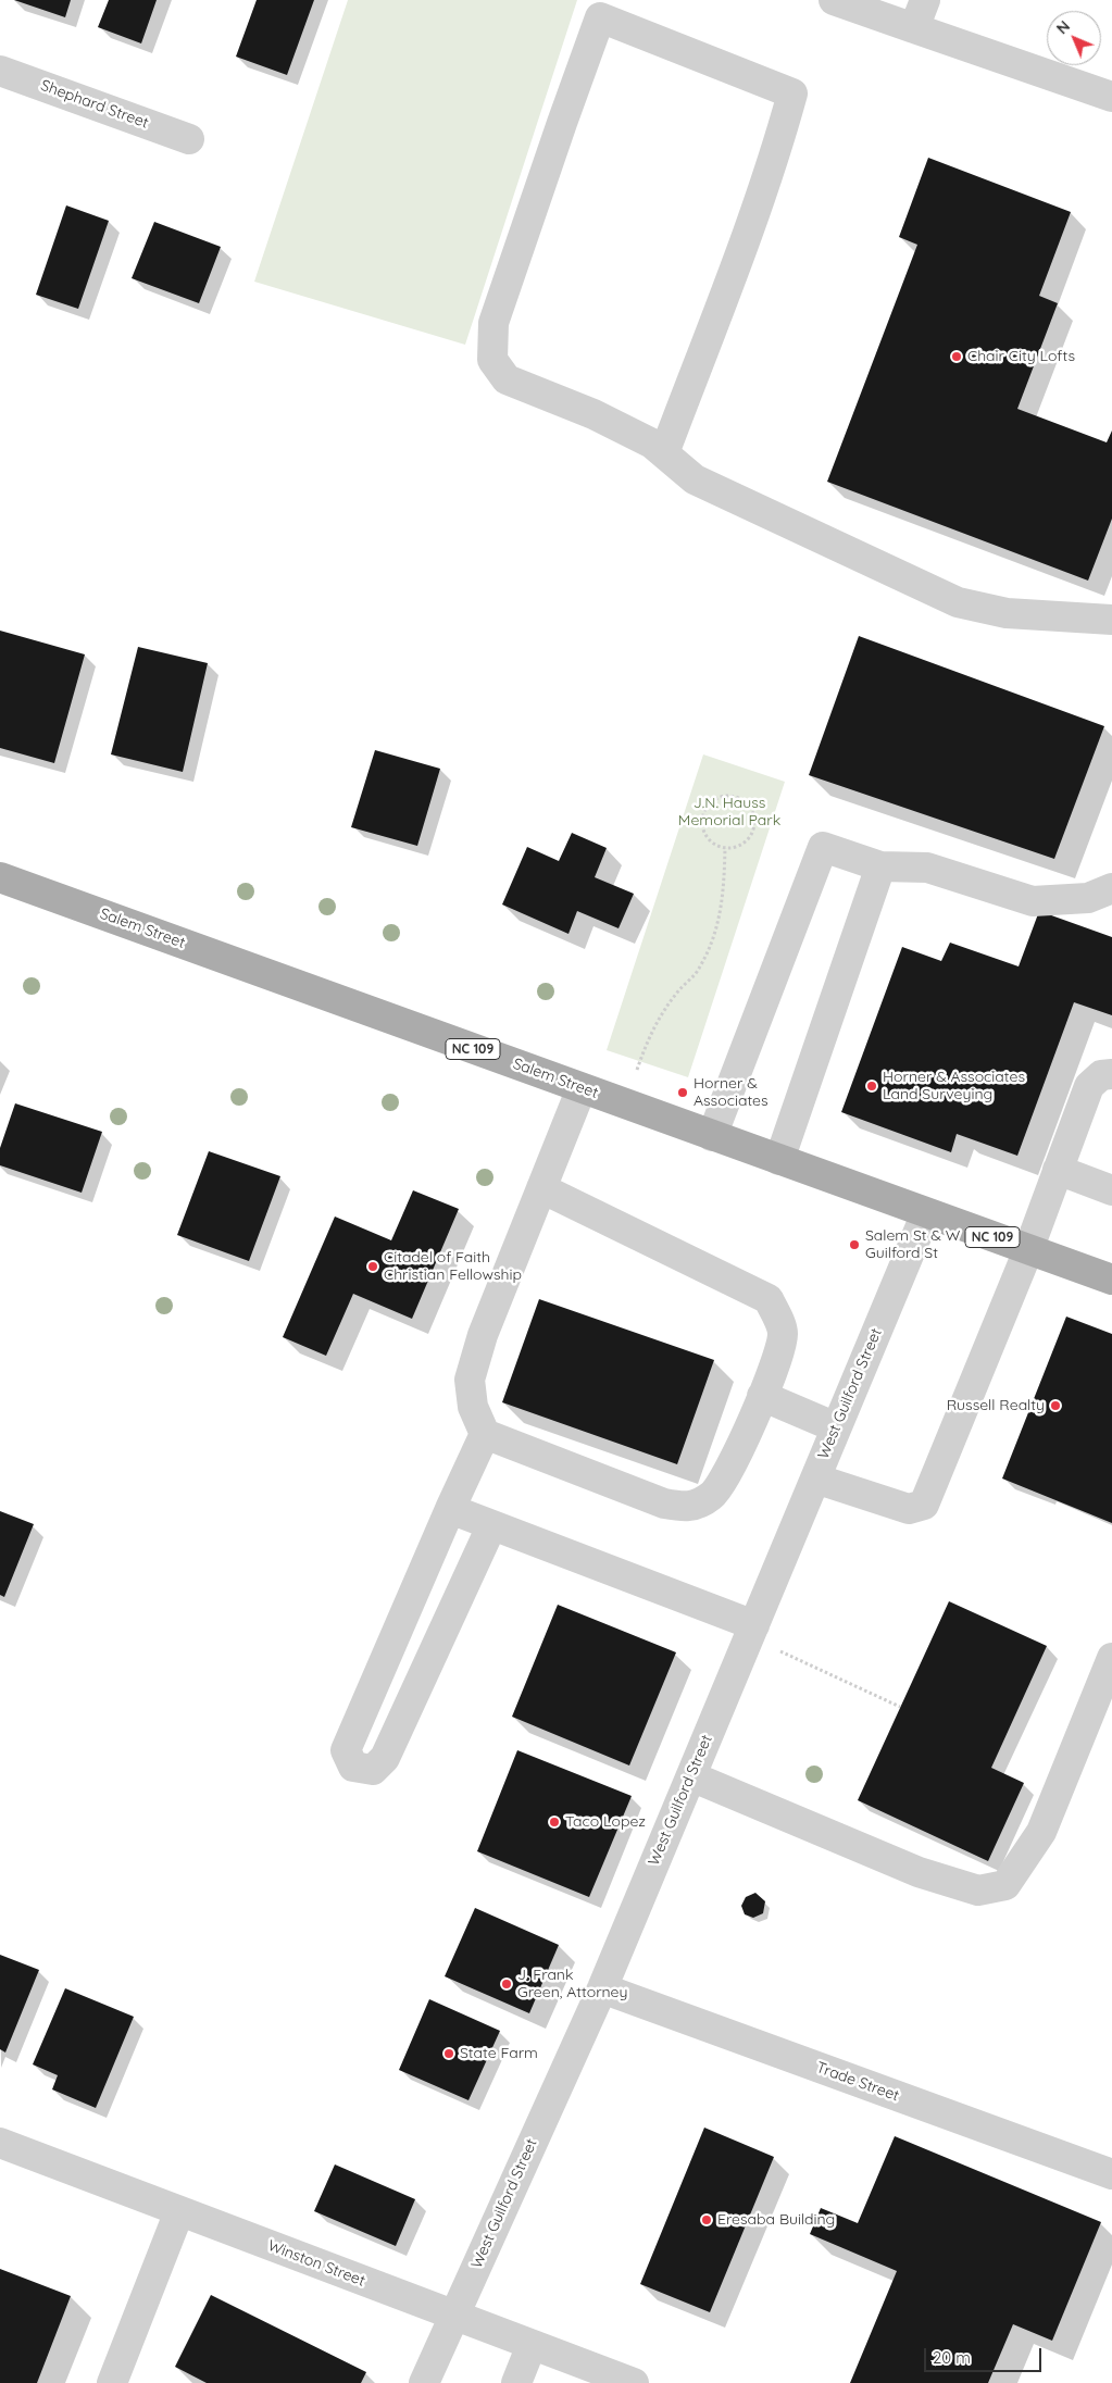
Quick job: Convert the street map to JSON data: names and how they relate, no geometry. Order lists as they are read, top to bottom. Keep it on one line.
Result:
{"streets":{"main road":["Salem Street","NC 109"],"street":["Shephard Street","West Guilford Street","Trade Street","Winston Street"]},"crossings":[["Salem Street","West Guilford Street"],["West Guilford Street","Trade Street"],["West Guilford Street","Winston Street"]],"parks":["J.N. Hauss Memorial Park"],"places":["Chair City Lofts","Horner & Associates Land Surveying","Horner & Associates","Salem St & W Guilford St","Citadel of Faith Christian Fellowship","Russell Realty","Taco Lopez","J. Frank Green, Attorney","State Farm","Eresaba Building"],"scale_bar":"20 m","north":"top left"}
